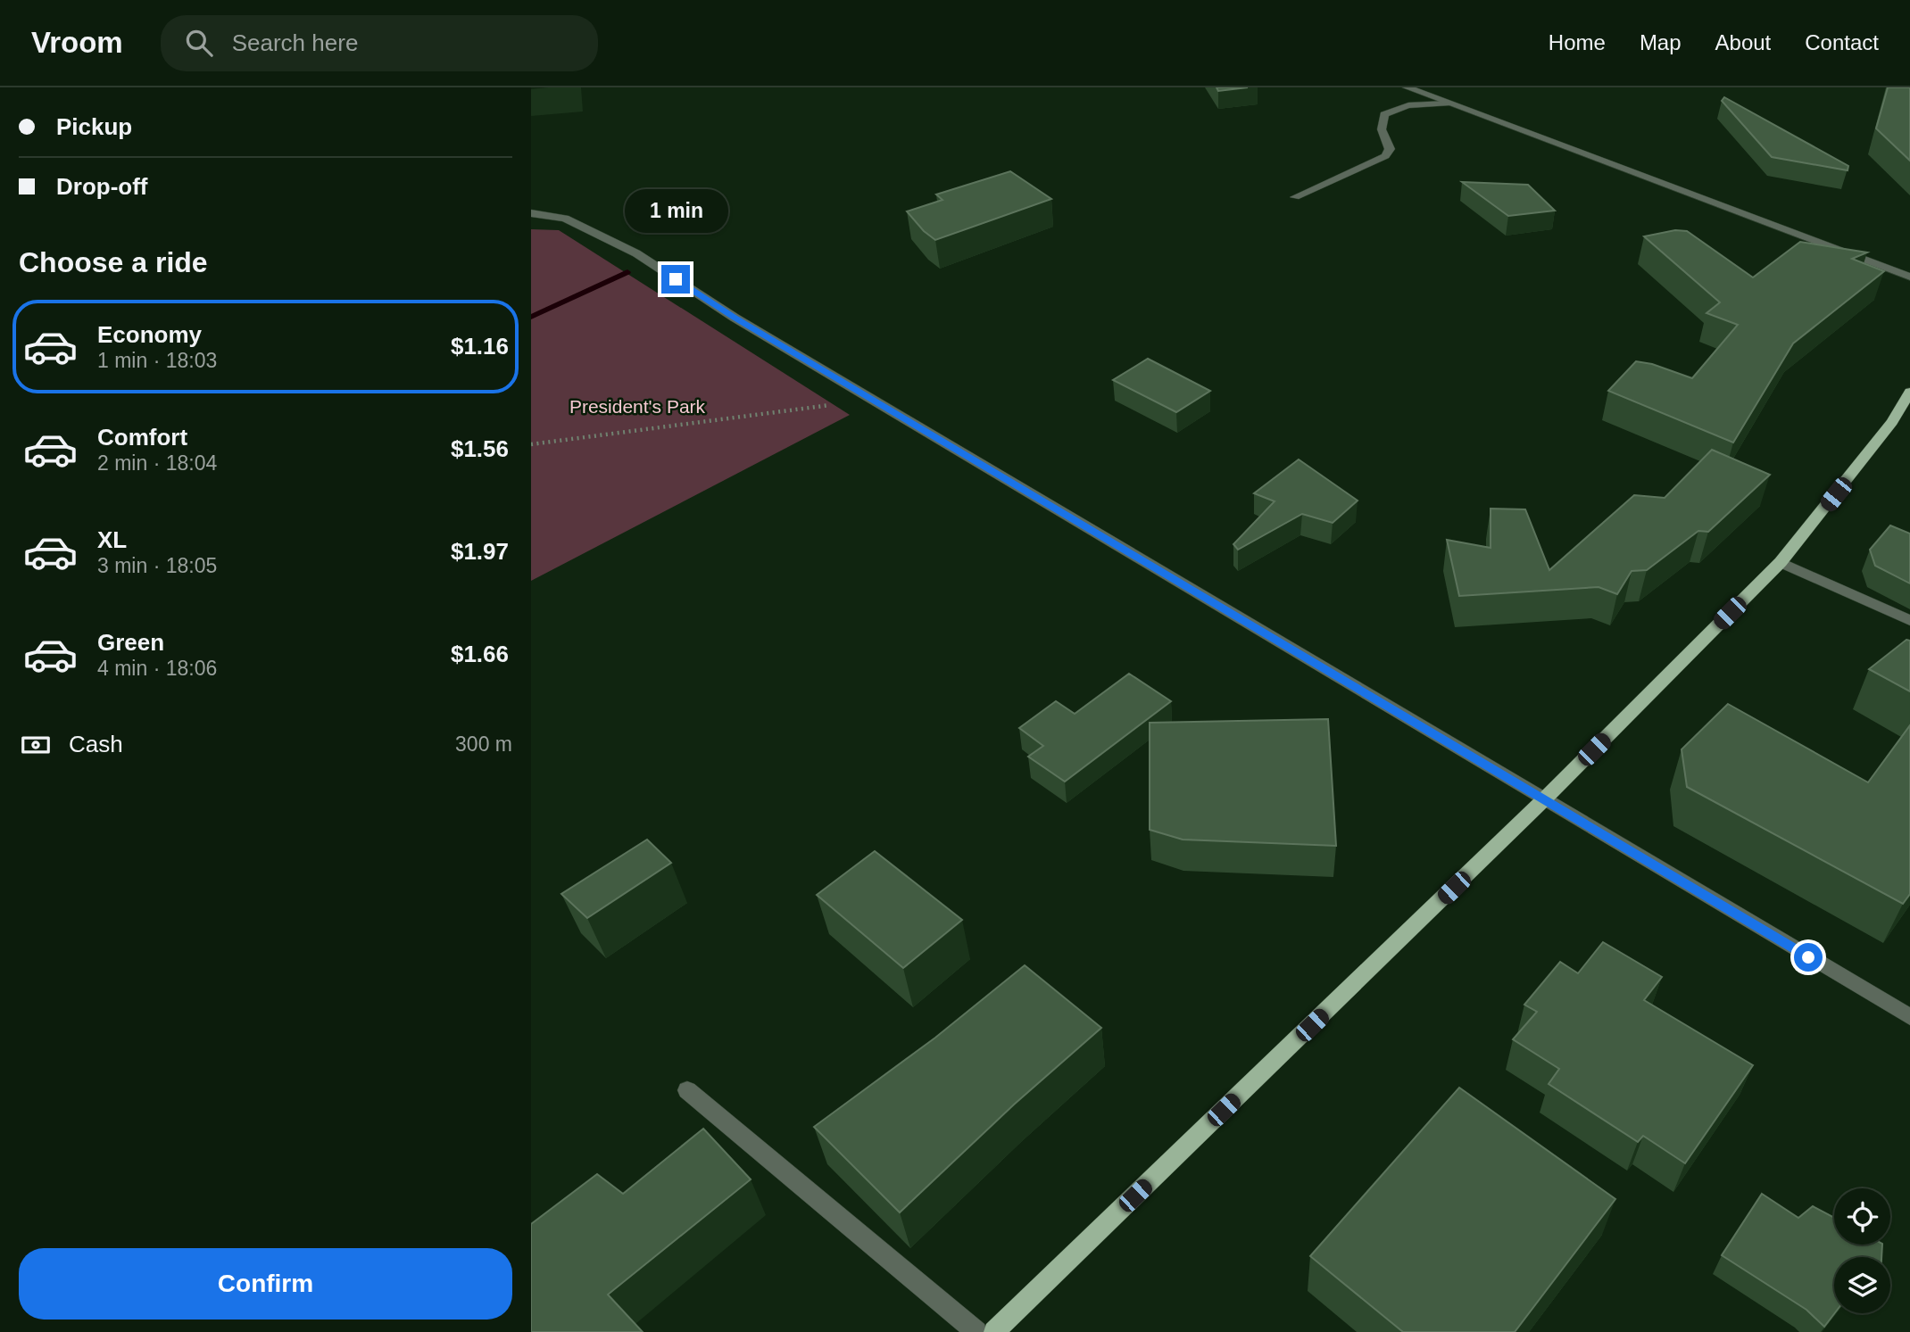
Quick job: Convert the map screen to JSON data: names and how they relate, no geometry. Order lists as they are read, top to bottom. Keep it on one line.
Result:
{"parks":["President's Park"],"page":{"header":"Vroom","search":"Search here","nav":["Home","Map","About","Contact"],"banner":["Pickup","Drop-off"],"bubble":"1 min","heading":"Choose a ride","list":[{"name":"Economy","note":"1 min · 18:03","value":"$1.16"},{"name":"Comfort","note":"2 min · 18:04","value":"$1.56"},{"name":"XL","note":"3 min · 18:05","value":"$1.97"},{"name":"Green","note":"4 min · 18:06","value":"$1.66"}],"pay":["Cash","300 m"],"buttons":"Confirm"}}
